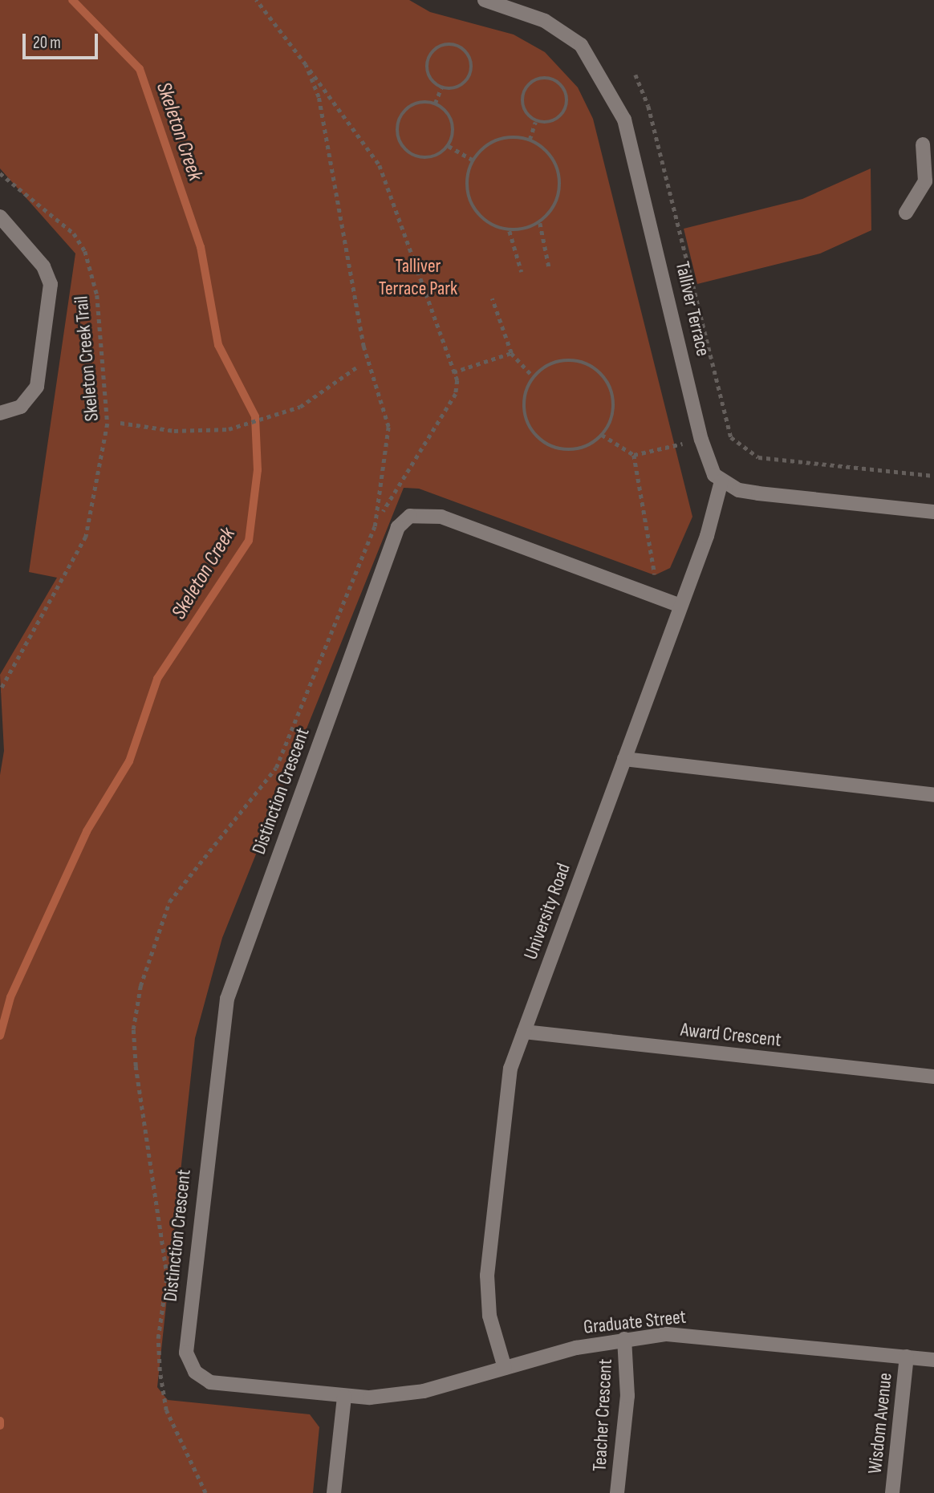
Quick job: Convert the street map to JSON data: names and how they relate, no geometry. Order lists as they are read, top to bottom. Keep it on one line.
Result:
{"streets":{"street":["Talliver Terrace","Distinction Crescent","University Road","Award Crescent","Graduate Street","Teacher Crescent","Wisdom Avenue"],"path":["Skeleton Creek Trail"]},"crossings":[["Talliver Terrace","University Road"],["Distinction Crescent","University Road"],["Distinction Crescent","Graduate Street"],["University Road","Award Crescent"],["University Road","Graduate Street"],["Graduate Street","Teacher Crescent"],["Graduate Street","Wisdom Avenue"]],"water":["Skeleton Creek"],"parks":["Talliver Terrace Park"],"scale_bar":"20 m"}
